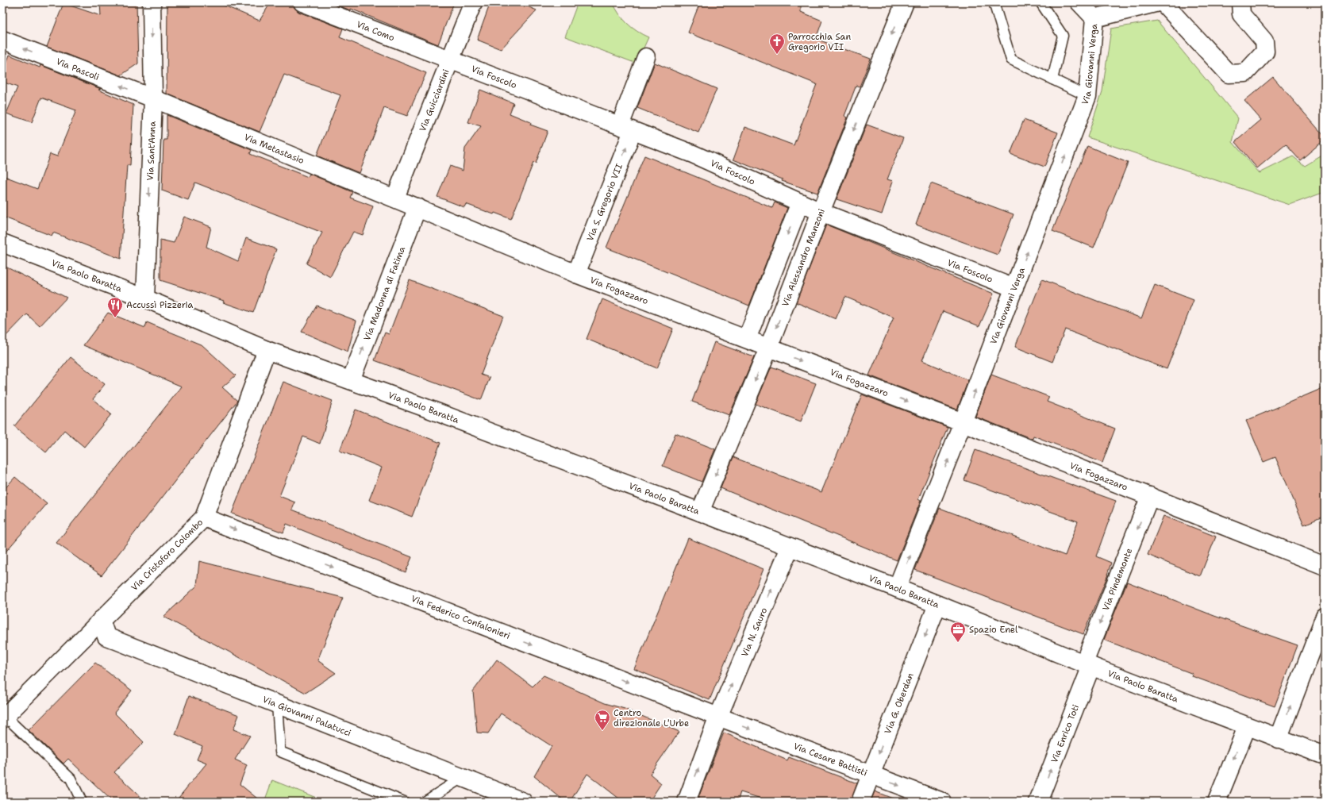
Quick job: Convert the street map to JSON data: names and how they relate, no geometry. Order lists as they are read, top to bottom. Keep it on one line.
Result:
{"streets":{"street":["Via Como","Via Giovanni Verga","Via Pascoli","Via Foscolo","Via Guicciardini","Via Metastasio","Via Sant'Anna","Via S. Gregorio VII","Via Alessandro Manzoni","Via Paolo Baratta","Via Fogazzaro","Via Madonna di Fatima","Via Cristoforo Colombo","Via Pindemonte","Via Federico Confalonieri","Via N. Sauro","Via G. Oberdan","Via Giovanni Palatucci","Via Enrico Toti","Via Cesare Battisti"]},"crossings":[["Via Como","Via Foscolo"],["Via Como","Via Guicciardini"],["Via Giovanni Verga","Via Foscolo"],["Via Giovanni Verga","Via Paolo Baratta"],["Via Giovanni Verga","Via Fogazzaro"],["Via Pascoli","Via Metastasio"],["Via Pascoli","Via Sant'Anna"],["Via Foscolo","Via Guicciardini"],["Via Foscolo","Via S. Gregorio VII"],["Via Foscolo","Via Alessandro Manzoni"],["Via Guicciardini","Via Metastasio"],["Via Guicciardini","Via Fogazzaro"],["Via Metastasio","Via Sant'Anna"],["Via Metastasio","Via Fogazzaro"],["Via Sant'Anna","Via Paolo Baratta"],["Via S. Gregorio VII","Via Fogazzaro"],["Via Alessandro Manzoni","Via Paolo Baratta"],["Via Alessandro Manzoni","Via Fogazzaro"],["Via Paolo Baratta","Via Madonna di Fatima"],["Via Paolo Baratta","Via Cristoforo Colombo"],["Via Paolo Baratta","Via Pindemonte"],["Via Paolo Baratta","Via N. Sauro"],["Via Paolo Baratta","Via G. Oberdan"],["Via Paolo Baratta","Via Enrico Toti"],["Via Fogazzaro","Via Madonna di Fatima"],["Via Fogazzaro","Via Pindemonte"],["Via Cristoforo Colombo","Via Federico Confalonieri"],["Via Cristoforo Colombo","Via Giovanni Palatucci"],["Via Pindemonte","Via Enrico Toti"],["Via Federico Confalonieri","Via N. Sauro"],["Via Federico Confalonieri","Via Cesare Battisti"],["Via N. Sauro","Via Cesare Battisti"],["Via G. Oberdan","Via Cesare Battisti"]],"one_way":["Via Giovanni Verga","Via Pascoli","Via Sant'Anna","Via S. Gregorio VII","Via Alessandro Manzoni","Via Madonna di Fatima","Via Pindemonte","Via Federico Confalonieri","Via N. Sauro","Via G. Oberdan","Via Enrico Toti","Via Cesare Battisti"],"places":{"church":["Parrocchia San Gregorio VII"],"restaurant":["Accussì Pizzeria"],"office":["Spazio Enel"],"supermarket":["Centro direzionale L'Urbe"]}}
